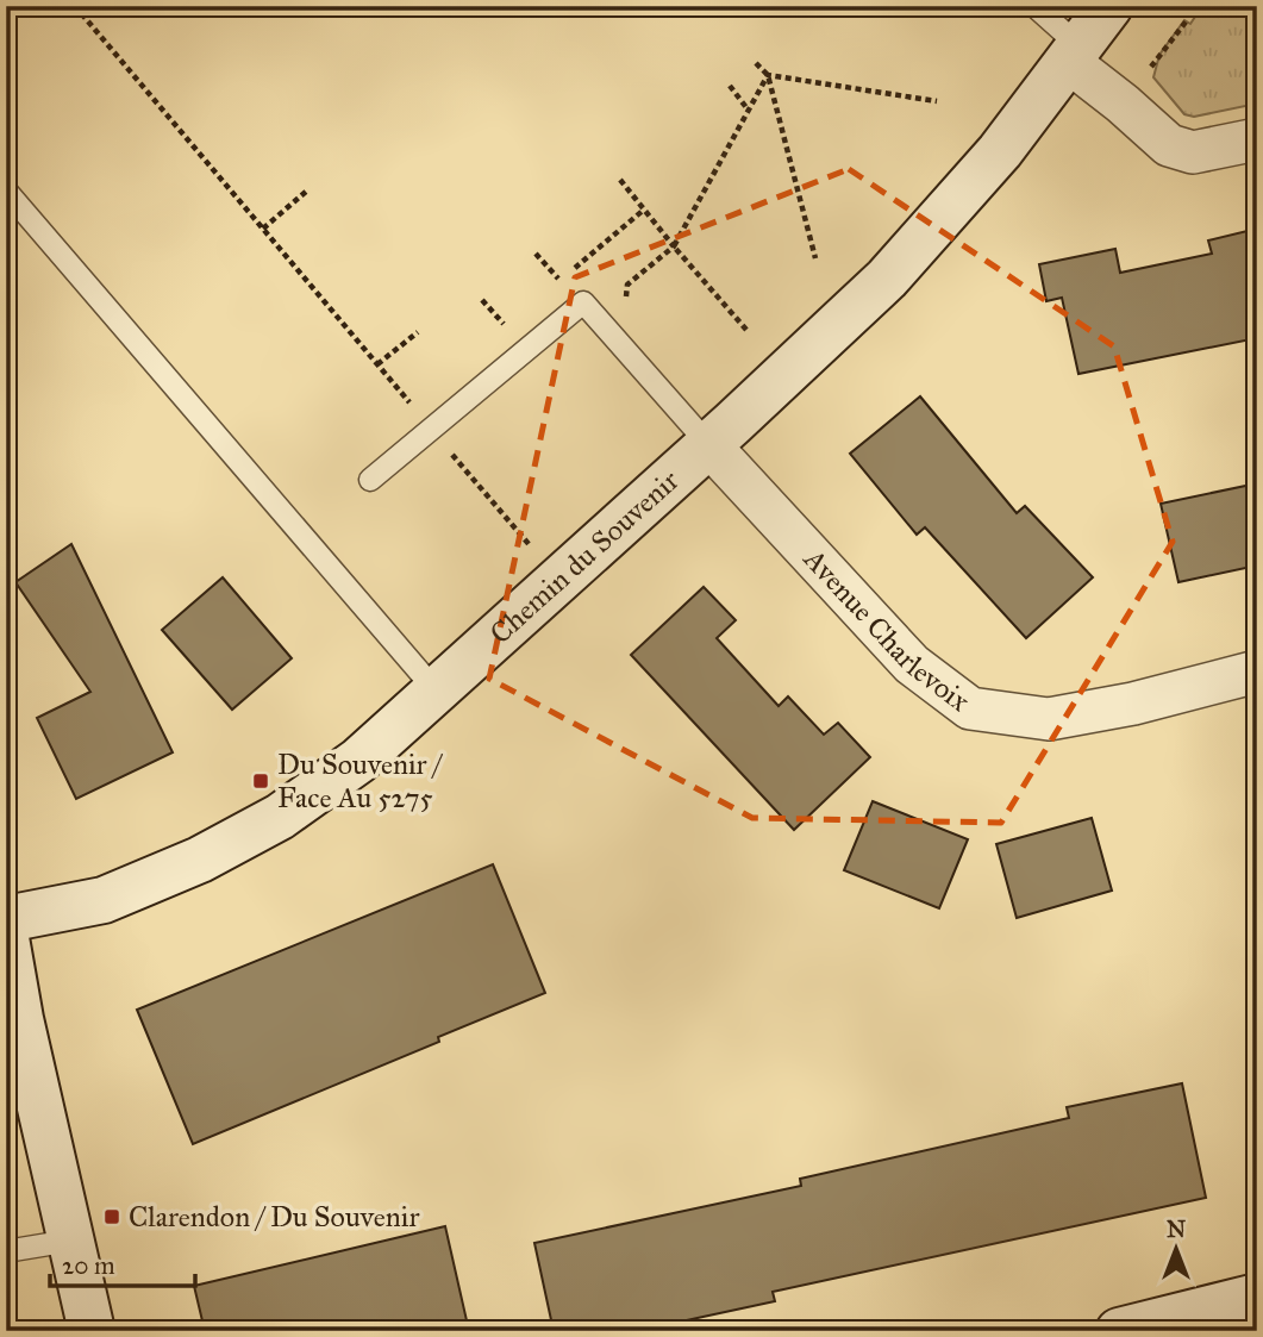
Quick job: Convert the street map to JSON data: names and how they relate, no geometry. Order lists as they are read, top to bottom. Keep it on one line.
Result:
{"streets":{"street":["Chemin du Souvenir","Avenue Charlevoix"]},"crossings":[["Chemin du Souvenir","Avenue Charlevoix"]],"places":{"transit":["Du Souvenir / Face Au 5275","Clarendon / Du Souvenir"]},"scale_bar":"20 m","north":"top"}
